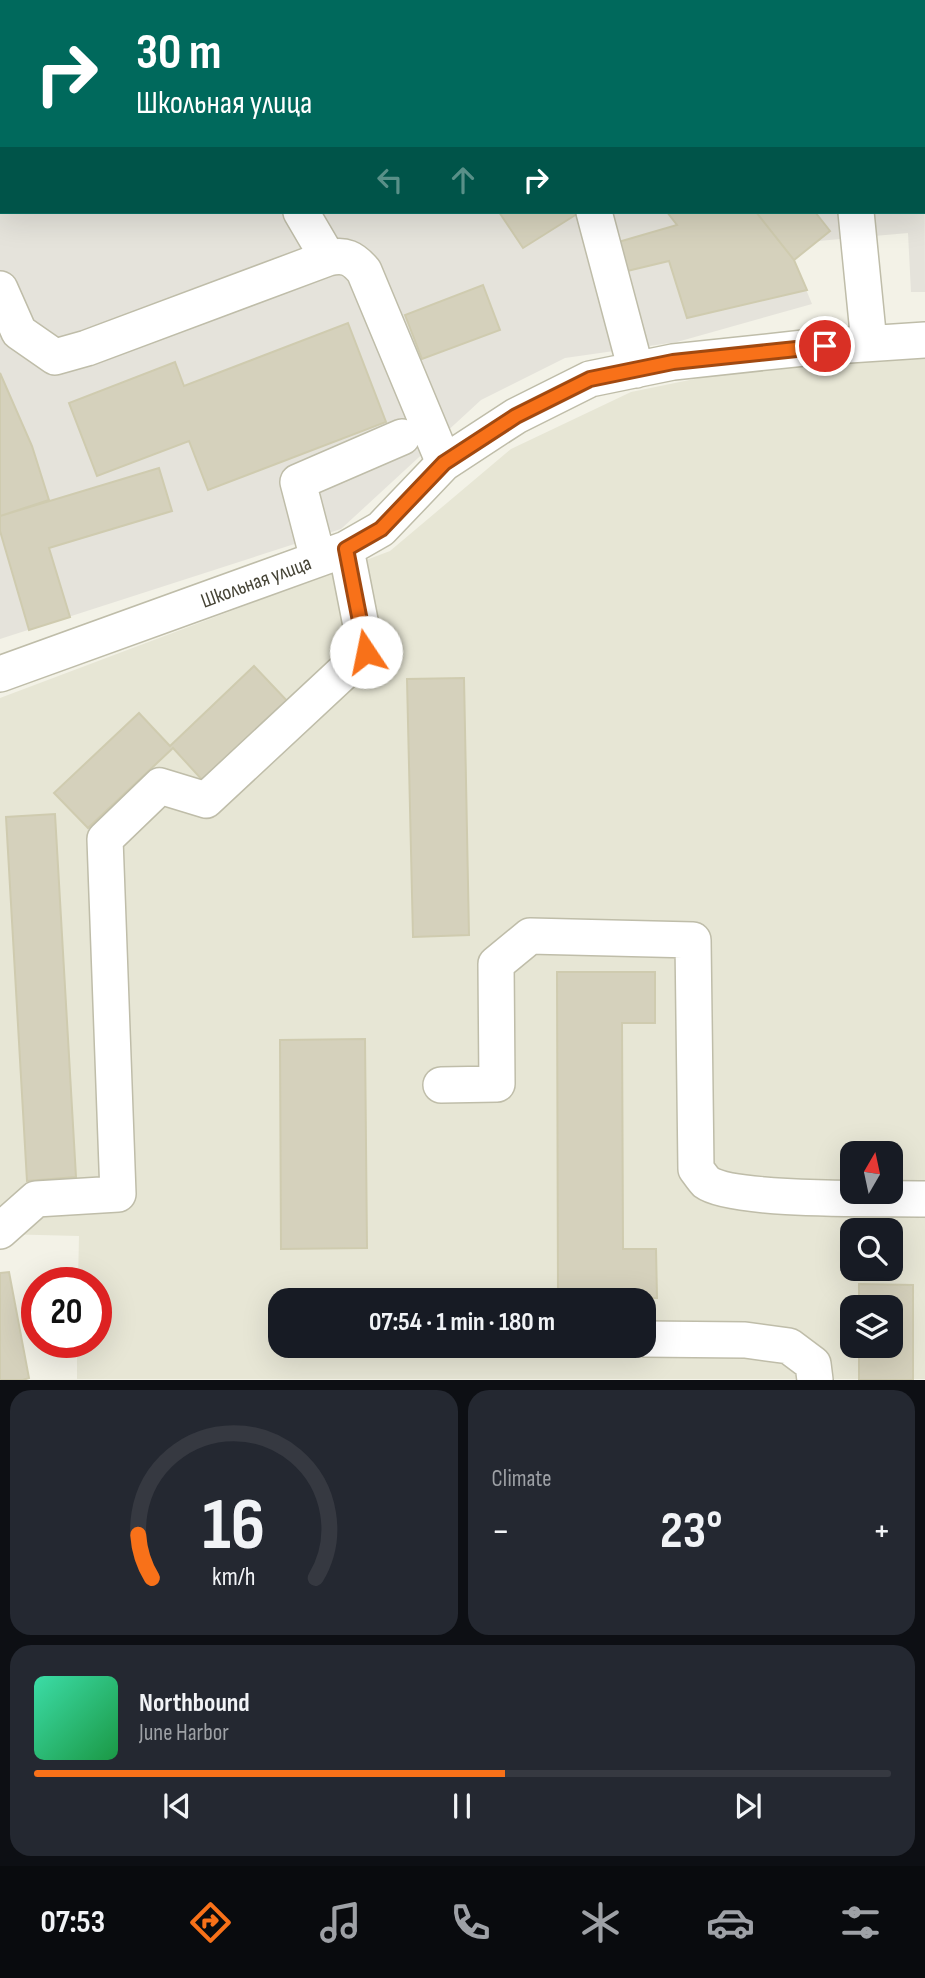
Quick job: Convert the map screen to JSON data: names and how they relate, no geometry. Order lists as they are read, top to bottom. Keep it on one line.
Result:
{"streets":{"street":["Школьная улица"]},"north":"top","page":{"turn":["30 m","Школьная улица"],"limit":"20","trip":"07:54 · 1 min · 180 m","tile":"Climate","heat":["−","23°","+"],"song":["Northbound","June Harbor"],"tabs":"07:53","gauge":["16","km/h"]}}
